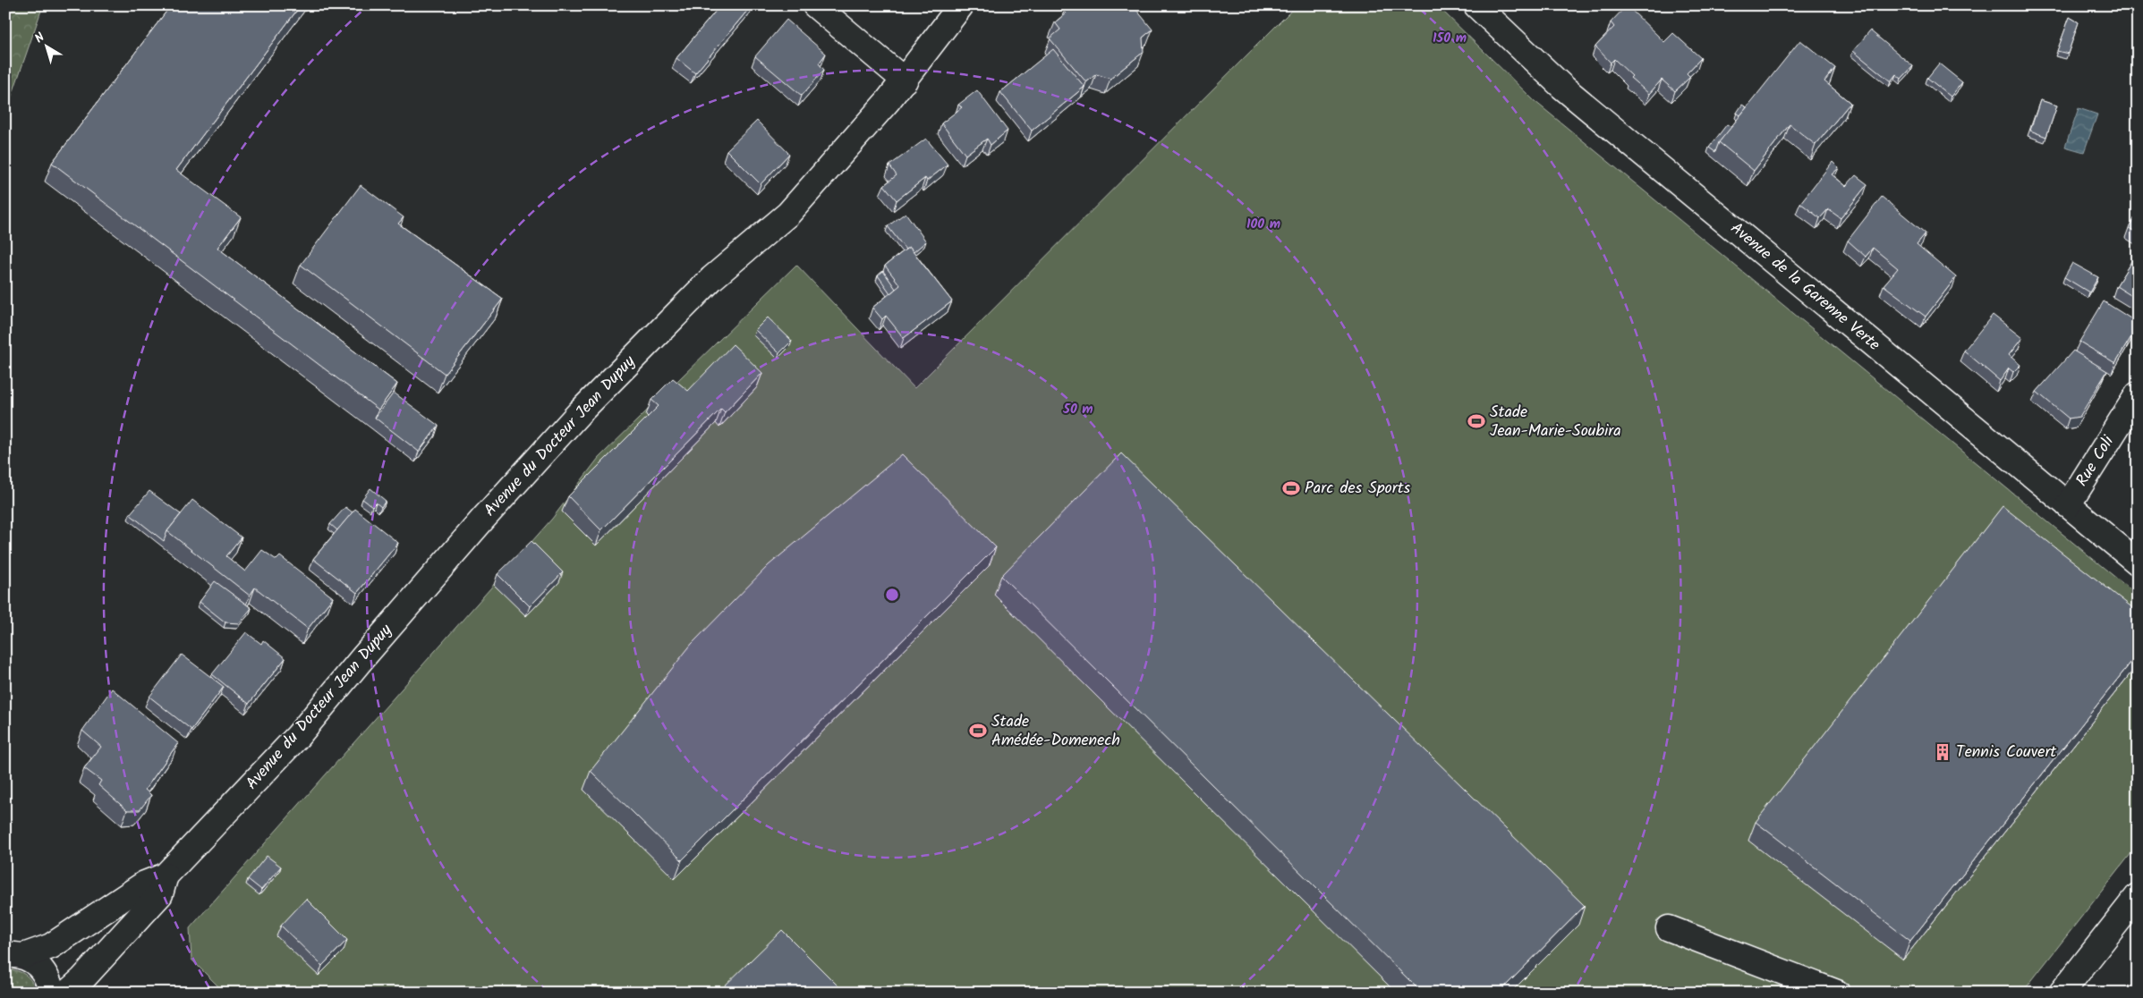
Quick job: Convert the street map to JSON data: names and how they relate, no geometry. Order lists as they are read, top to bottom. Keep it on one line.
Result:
{"streets":{"street":["Avenue de la Garenne Verte","Avenue du Docteur Jean Dupuy","Rue Coli"]},"crossings":[["Avenue de la Garenne Verte","Rue Coli"]],"places":{"sports":["Stade Jean-Marie-Soubira","Parc des Sports","Stade Amédée-Domenech"],"building":["Tennis Couvert"]},"north":"top left","rings":["150 m","100 m","50 m"]}
